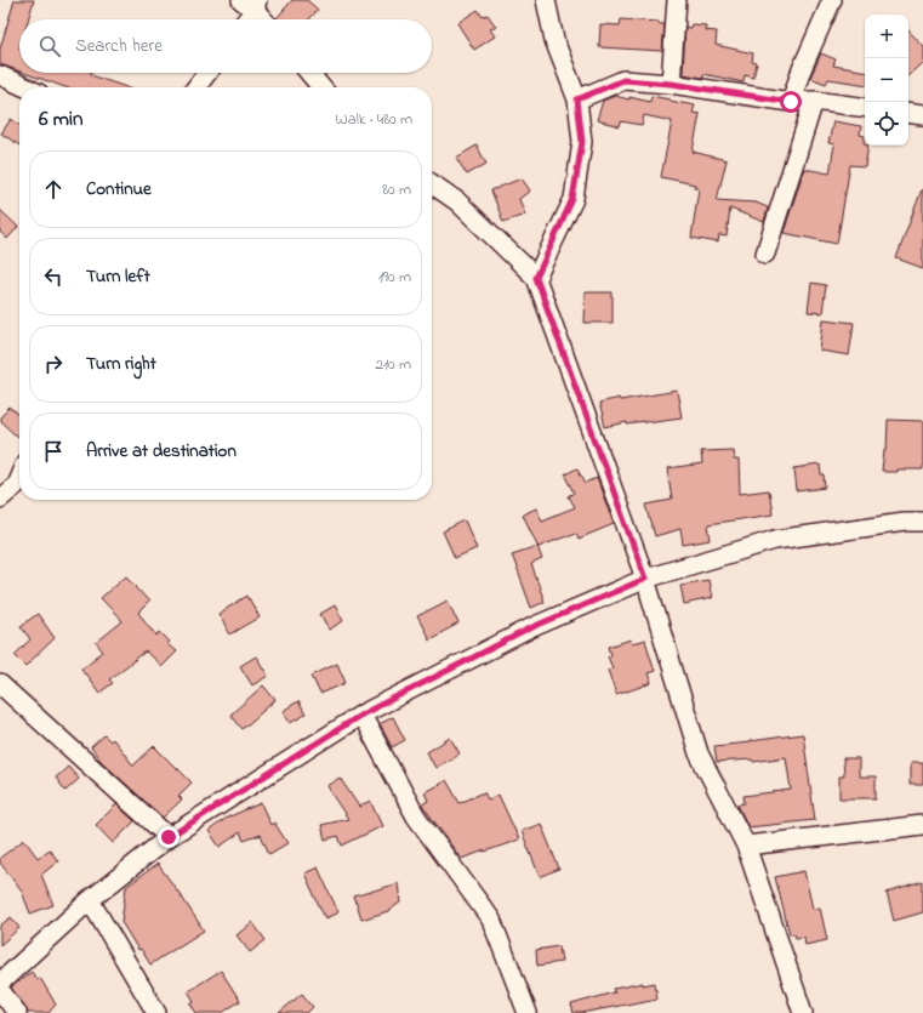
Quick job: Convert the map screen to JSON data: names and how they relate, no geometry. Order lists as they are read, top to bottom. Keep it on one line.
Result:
{"page":{"map_buttons":["+","−"],"search":"Search here","heading":["6 min","Walk · 480 m"],"list":[["Continue","80 m"],["Turn left","190 m"],["Turn right","210 m"],"Arrive at destination"]}}
